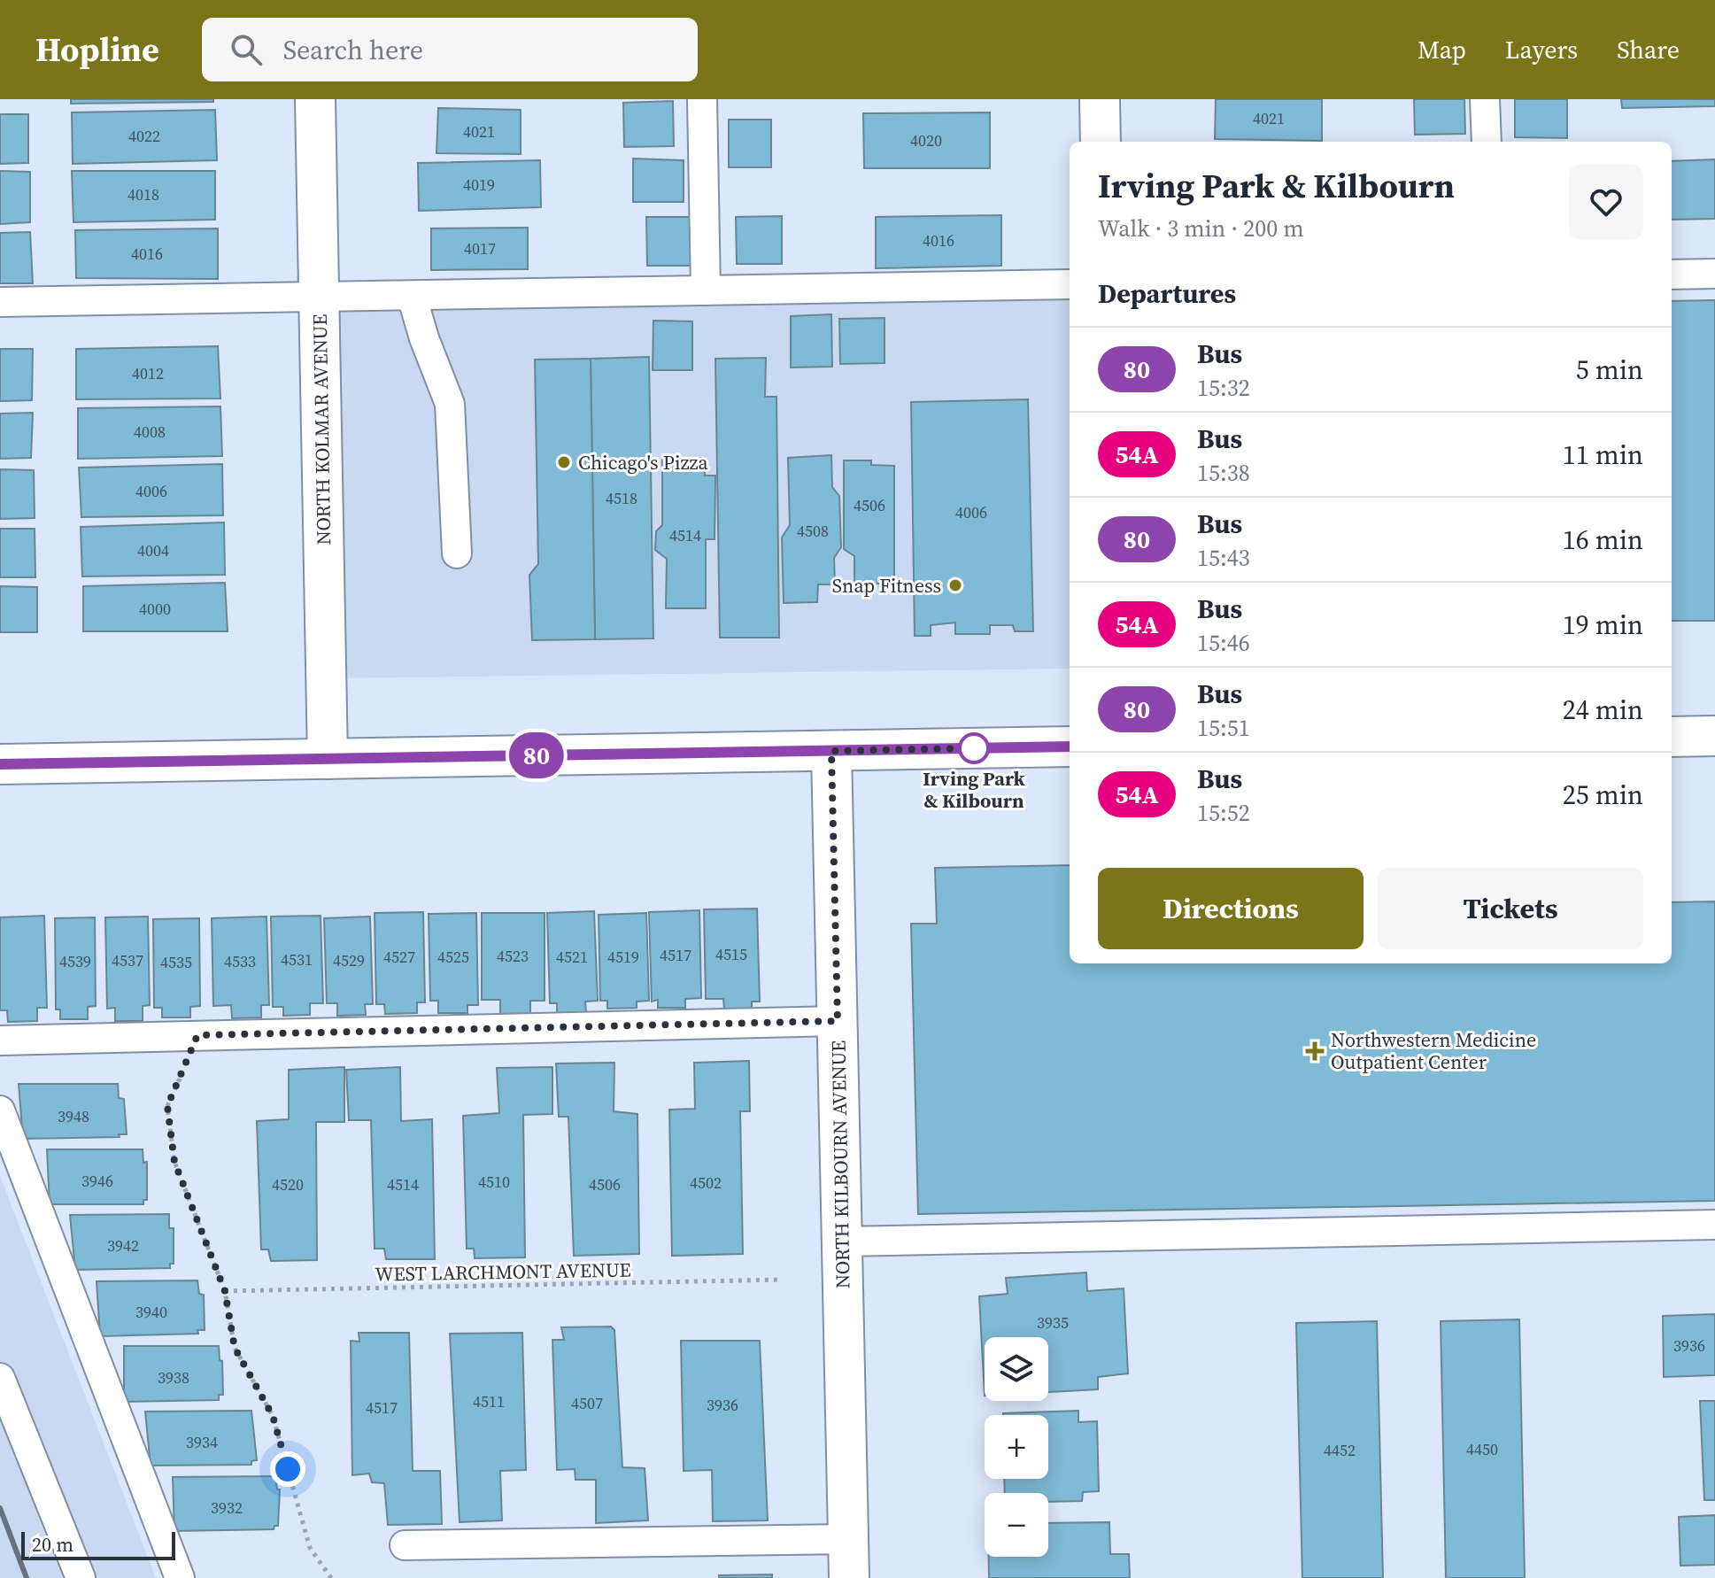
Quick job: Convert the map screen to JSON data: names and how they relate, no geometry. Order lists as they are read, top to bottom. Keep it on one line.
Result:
{"streets":{"street":["NORTH KOLMAR AVENUE","NORTH KILBOURN AVENUE"],"path":["WEST LARCHMONT AVENUE"]},"places":{"other":["Chicago's Pizza","Snap Fitness","Irving Park & Kilbourn"],"health":["Northwestern Medicine Outpatient Center"]},"lines":["bus line 80"],"house_numbers":["4021","4021","4022","4020","4019","4018","4016","4017","4016","4012","4008","4006","4518","4506","4006","4508","4514","4004","4000","4515","4517","4523","4527","4525","4521","4519","4531","4537","4529","4539","4533","4535","3948","3946","4510","4502","4520","4514","4506","3942","3940","3935","3936","3938","4511","4507","3936","4517","3934","4450","4452","3932"],"scale_bar":"20 m","page":{"header":"Hopline","search":"Search here","nav":["Map","Layers","Share"],"on_map":"80","heading":[["Irving Park & Kilbourn","Walk · 3 min · 200 m"],"Departures"],"list":[{"mark":"80","name":"Bus","note":"15:32","value":"5 min"},{"mark":"54A","name":"Bus","note":"15:38","value":"11 min"},{"mark":"80","name":"Bus","note":"15:43","value":"16 min"},{"mark":"54A","name":"Bus","note":"15:46","value":"19 min"},{"mark":"80","name":"Bus","note":"15:51","value":"24 min"},{"mark":"54A","name":"Bus","note":"15:52","value":"25 min"}],"buttons":["Directions","Tickets"],"map_buttons":["+","−"],"scale":"20 m"}}
